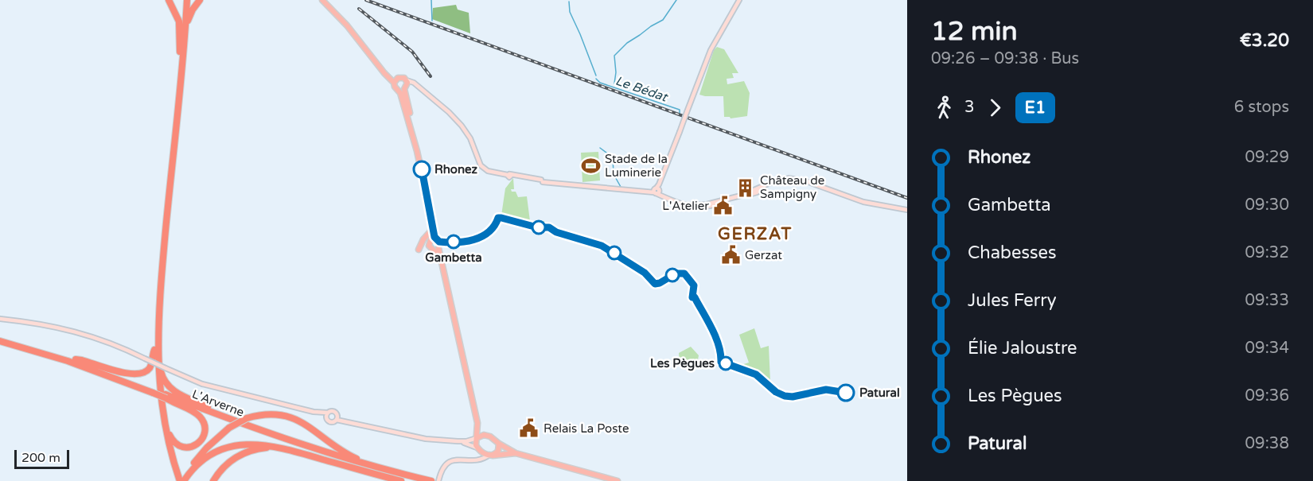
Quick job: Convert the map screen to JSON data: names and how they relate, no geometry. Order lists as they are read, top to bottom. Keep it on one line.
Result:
{"streets":{"highway":["L'Arverne"]},"districts":["GERZAT"],"water":["Le Bédat"],"places":{"sports":["Stade de la Luminerie"],"other":["Rhonez","Gambetta","Les Pègues","Patural"],"building":["Château de Sampigny"],"public building":["L'Atelier","Gerzat","Relais La Poste"]},"lines":["bus line E1"],"scale_bar":"200 m","page":{"heading":["12 min","09:26 – 09:38 · Bus","€3.20"],"legs":["3","E1","6 stops"],"list":[{"name":"Rhonez","value":"09:29"},{"name":"Gambetta","value":"09:30"},{"name":"Chabesses","value":"09:32"},{"name":"Jules Ferry","value":"09:33"},{"name":"Élie Jaloustre","value":"09:34"},{"name":"Les Pègues","value":"09:36"},{"name":"Patural","value":"09:38"}],"scale":"200 m"}}
